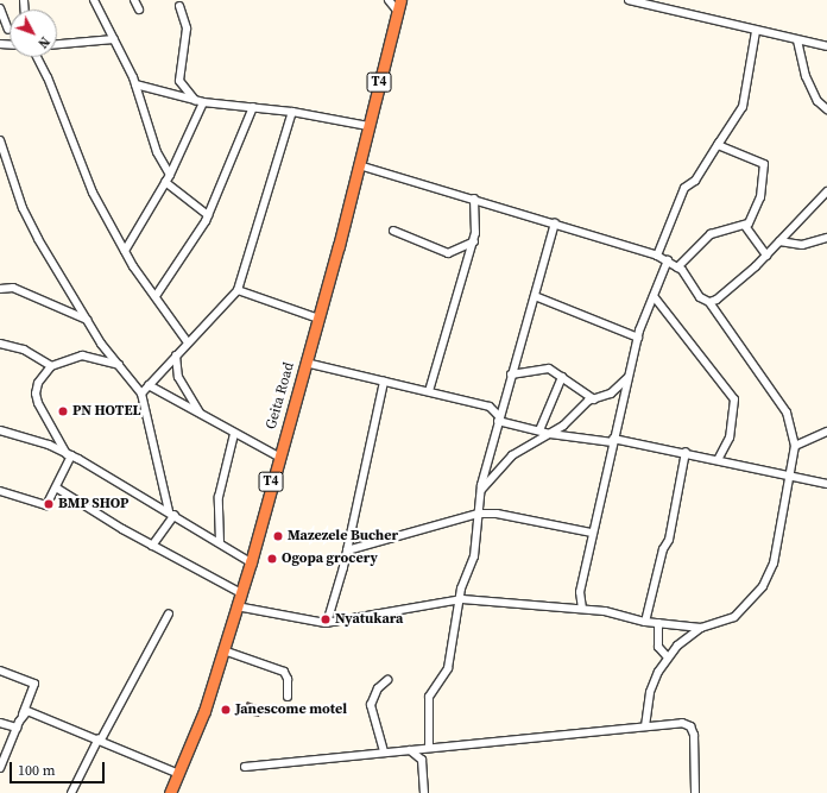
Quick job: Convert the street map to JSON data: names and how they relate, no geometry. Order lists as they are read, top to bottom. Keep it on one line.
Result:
{"streets":{"highway":["T4","Geita Road"]},"places":["PN HOTEL","BMP SHOP","Mazezele Bucher","Ogopa grocery","Nyatukara","Janescome motel"],"scale_bar":"100 m","north":"bottom right"}
